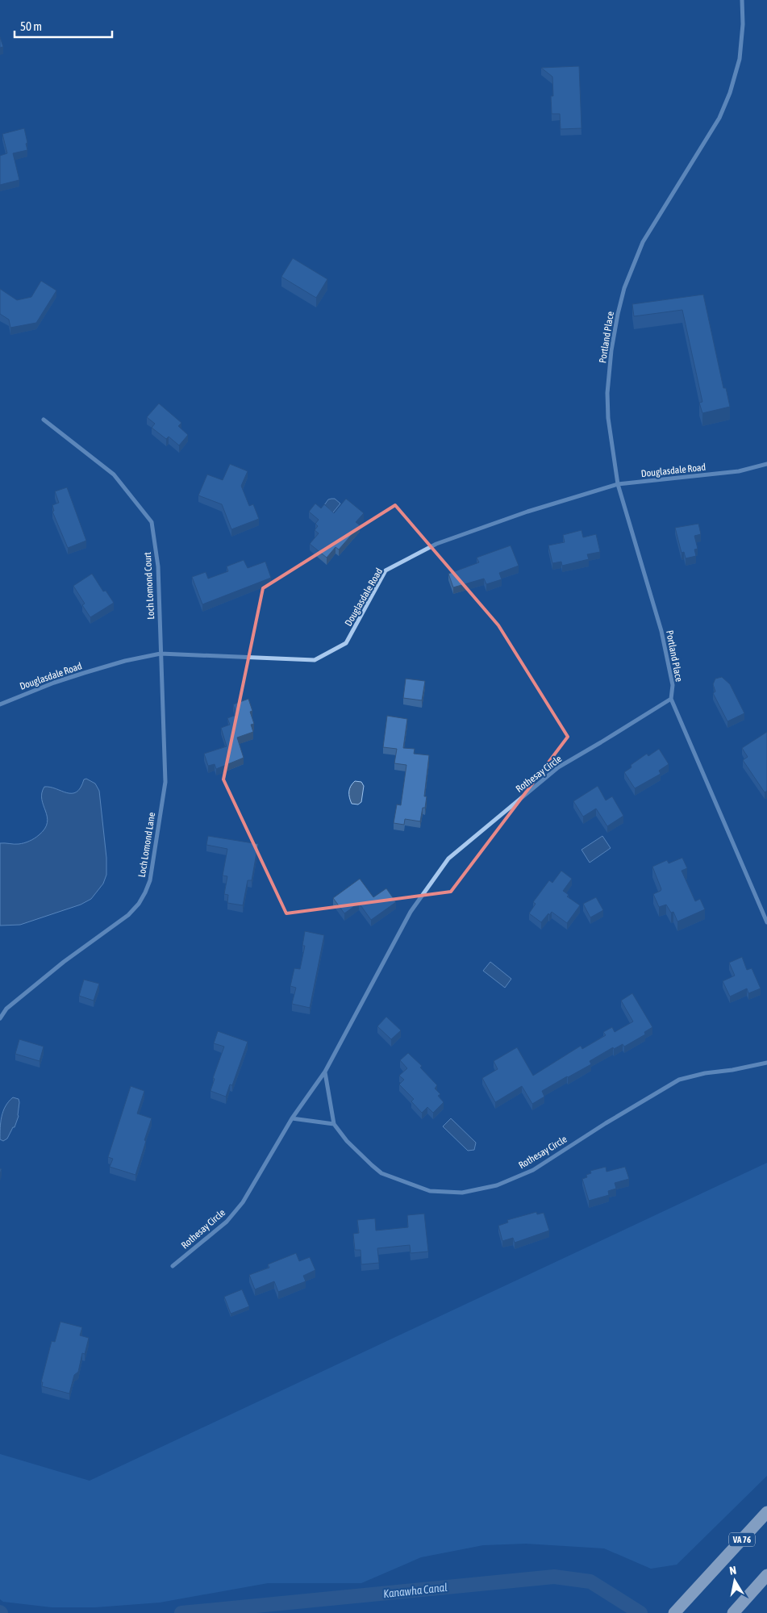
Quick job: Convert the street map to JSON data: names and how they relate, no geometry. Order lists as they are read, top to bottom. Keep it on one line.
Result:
{"streets":{"highway":["VA 76"],"street":["Portland Place","Douglasdale Road","Loch Lomond Court","Rothesay Circle","Loch Lomond Lane"]},"crossings":[["Portland Place","Douglasdale Road"],["Portland Place","Rothesay Circle"],["Douglasdale Road","Loch Lomond Court"],["Douglasdale Road","Loch Lomond Lane"],["Loch Lomond Court","Loch Lomond Lane"]],"water":["Kanawha Canal"],"scale_bar":"50 m","north":"top"}
